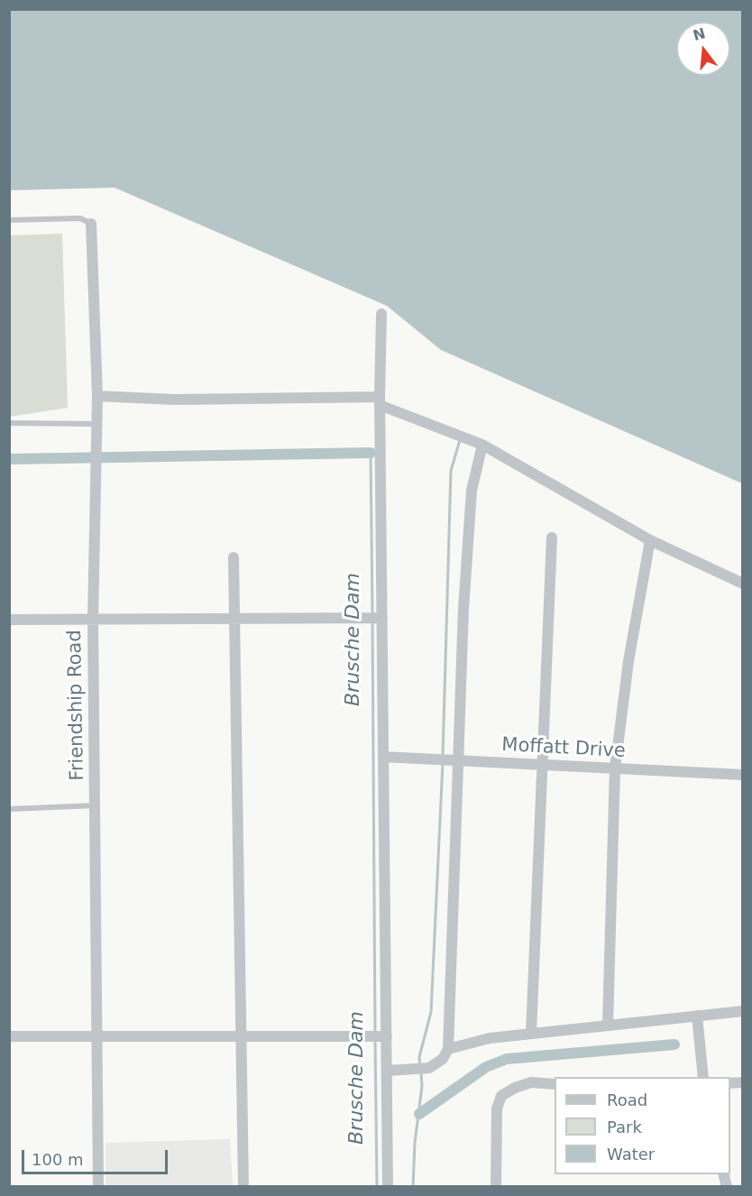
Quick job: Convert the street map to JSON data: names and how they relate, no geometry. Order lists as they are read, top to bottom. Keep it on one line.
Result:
{"streets":{"street":["Friendship Road","Moffatt Drive"]},"water":["Brusche Dam"],"legend":["Road","Park","Water"],"scale_bar":"100 m","north":"top"}
